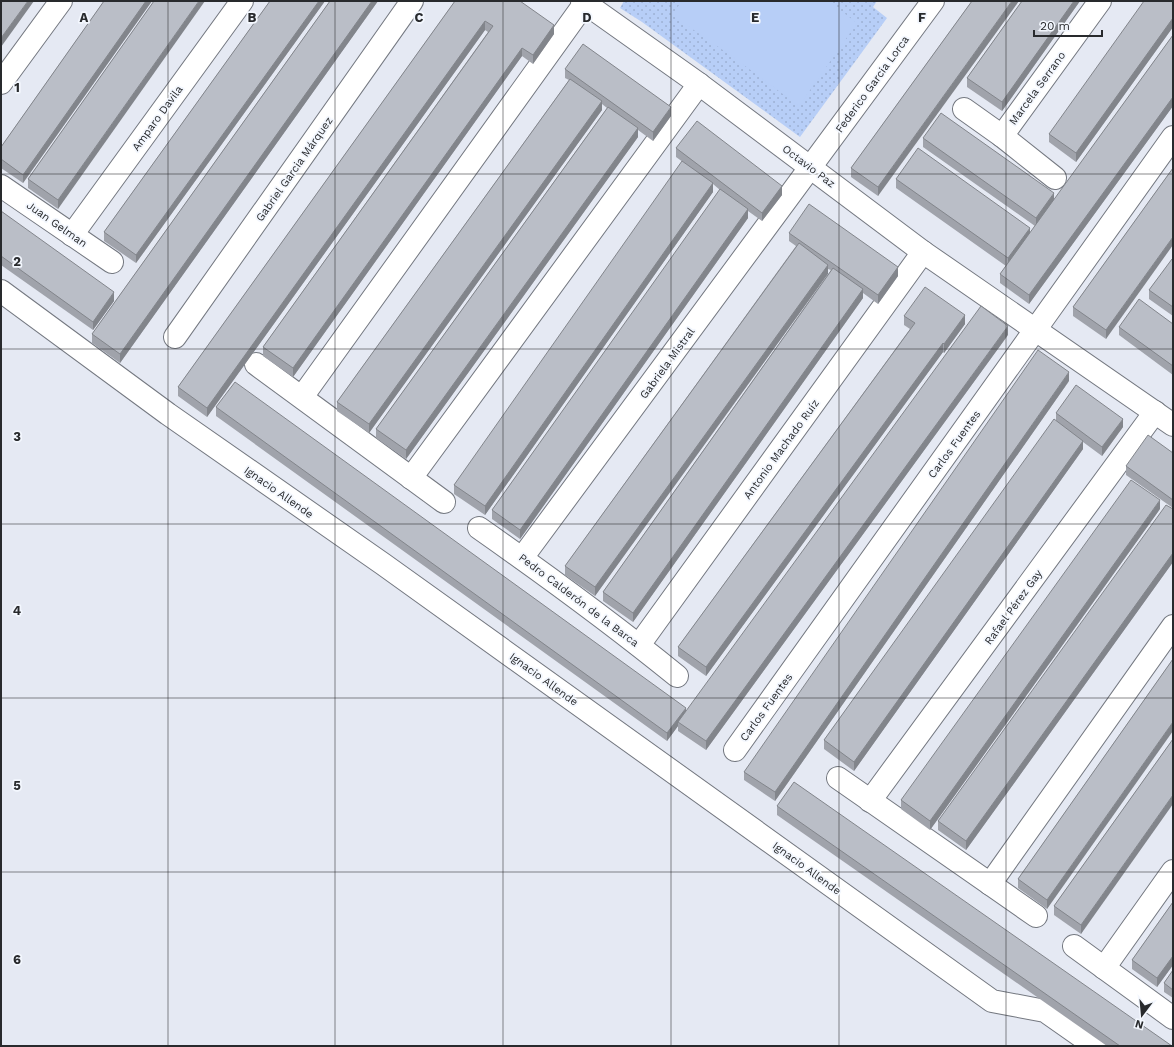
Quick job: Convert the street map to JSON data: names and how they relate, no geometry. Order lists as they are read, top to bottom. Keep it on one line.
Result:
{"streets":{"street":["Federico Garcia Lorca","Marcela Serrano","Amparo Davila","Octavio Paz","Gabriel Garcia Márquez","Juan Gelman","Gabriela Mistral","Carlos Fuentes","Antonio Machado Ruíz","Ignacio Allende","Pedro Calderón de la Barca","Rafael Pérez Gay"]},"crossings":[["Federico Garcia Lorca","Octavio Paz"],["Federico Garcia Lorca","Gabriela Mistral"],["Amparo Davila","Juan Gelman"],["Octavio Paz","Gabriela Mistral"],["Octavio Paz","Carlos Fuentes"],["Octavio Paz","Antonio Machado Ruíz"],["Octavio Paz","Rafael Pérez Gay"],["Gabriela Mistral","Pedro Calderón de la Barca"],["Antonio Machado Ruíz","Pedro Calderón de la Barca"]],"scale_bar":"20 m","north":"bottom","grid":{"columns":["A","B","C","D","E","F"],"rows":["1","2","3","4","5","6"]}}
